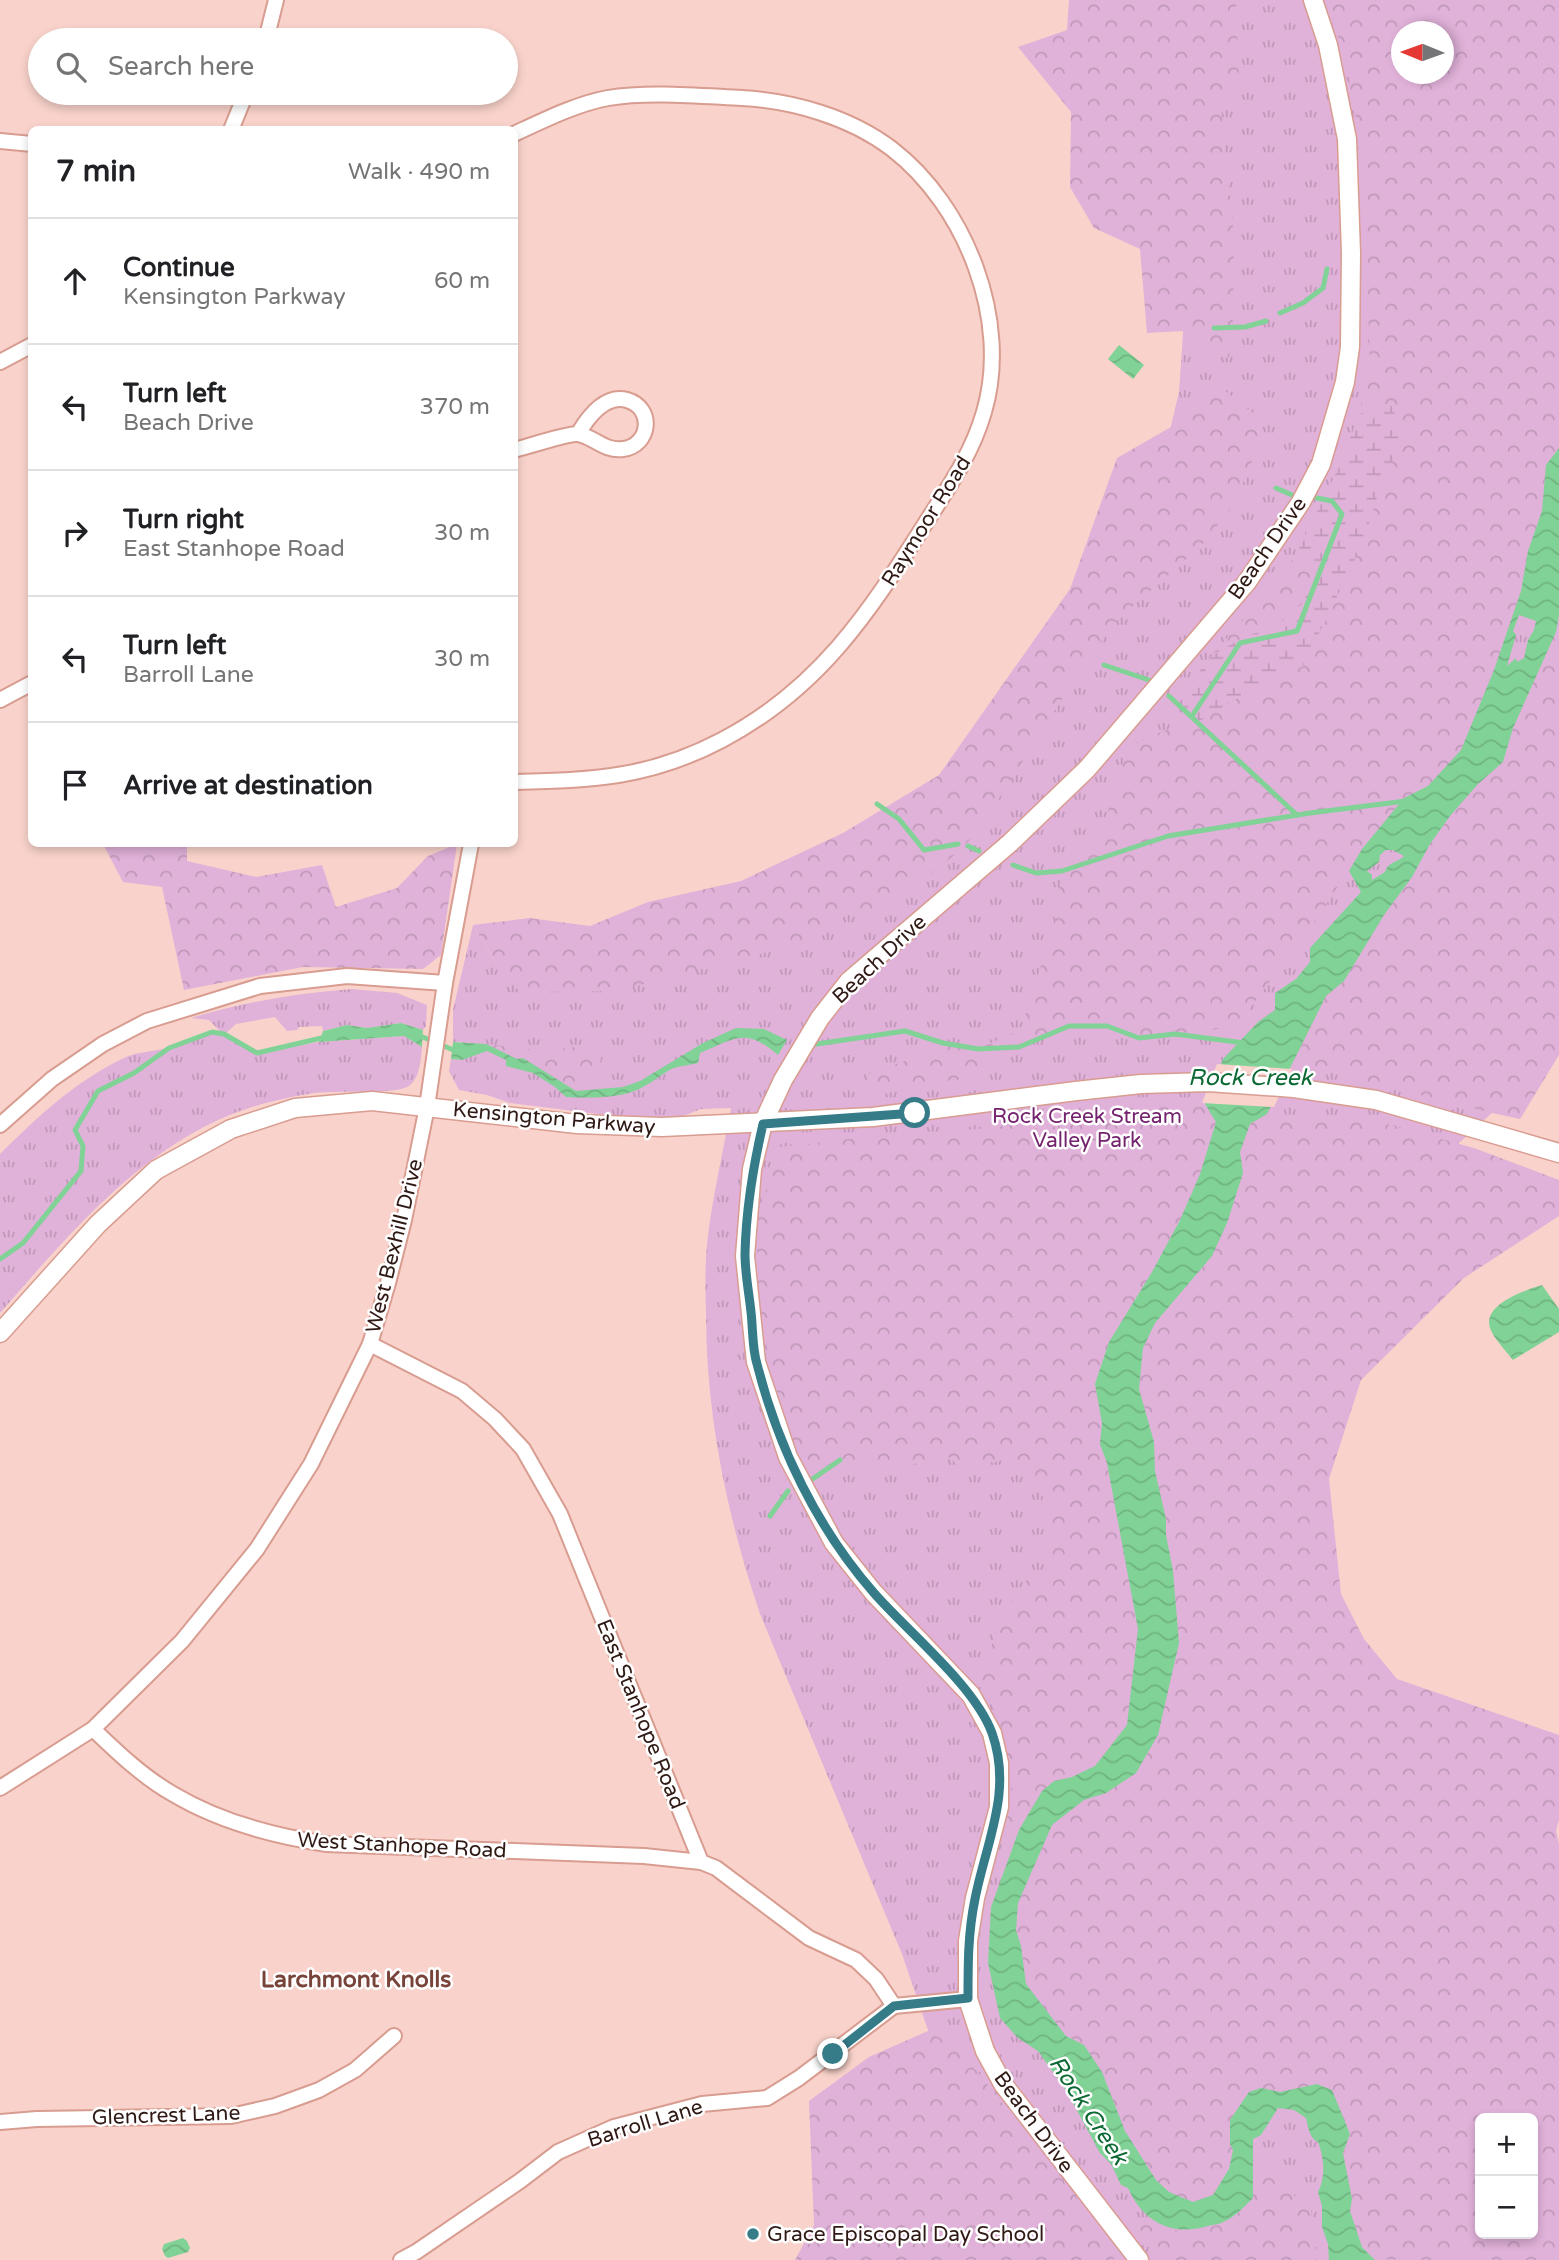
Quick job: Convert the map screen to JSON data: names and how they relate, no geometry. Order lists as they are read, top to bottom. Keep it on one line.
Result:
{"streets":{"street":["Raymoor Road","Beach Drive","Kensington Parkway","West Bexhill Drive","East Stanhope Road","West Stanhope Road","Glencrest Lane","Barroll Lane"]},"crossings":[["Beach Drive","Kensington Parkway"],["Kensington Parkway","West Bexhill Drive"],["West Bexhill Drive","East Stanhope Road"],["West Bexhill Drive","West Stanhope Road"],["East Stanhope Road","West Stanhope Road"]],"districts":["Larchmont Knolls"],"water":["Rock Creek"],"parks":["Rock Creek Stream Valley Park"],"places":["Grace Episcopal Day School"],"north":"left","page":{"search":"Search here","heading":["7 min","Walk · 490 m"],"list":[["Continue","Kensington Parkway","60 m"],["Turn left","Beach Drive","370 m"],["Turn right","East Stanhope Road","30 m"],["Turn left","Barroll Lane","30 m"],"Arrive at destination"],"map_buttons":["+","−"]}}
